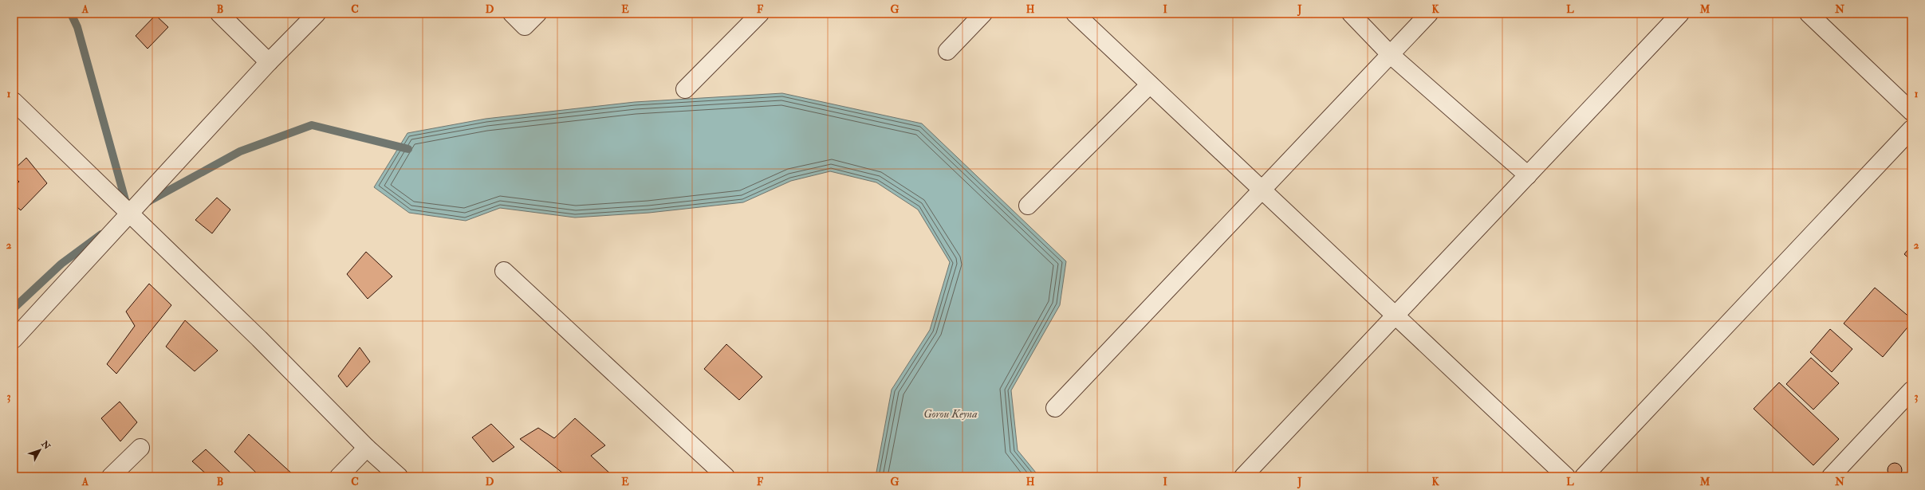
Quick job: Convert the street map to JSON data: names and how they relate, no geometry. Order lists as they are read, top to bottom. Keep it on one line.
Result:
{"water":["Gorou Keyna"],"north":"top right","grid":{"columns":["A","B","C","D","E","F","G","H","I","J","K","L","M","N"],"rows":["1","2","3"]}}
